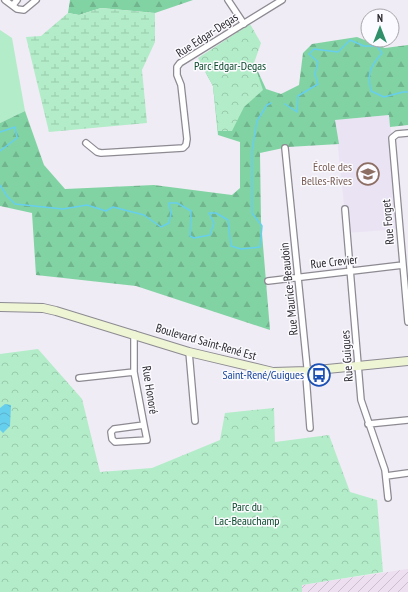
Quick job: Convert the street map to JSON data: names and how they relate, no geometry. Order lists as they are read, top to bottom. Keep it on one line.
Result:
{"streets":{"street":["Rue Edgar-Degas","Rue Forget","Rue Crevier","Rue Maurice-Beaudoin","Boulevard Saint-René Est","Rue Guigues","Rue Honoré"]},"crossings":[["Rue Forget","Rue Crevier"],["Rue Crevier","Rue Maurice-Beaudoin"],["Rue Crevier","Rue Guigues"],["Rue Maurice-Beaudoin","Boulevard Saint-René Est"],["Boulevard Saint-René Est","Rue Guigues"],["Boulevard Saint-René Est","Rue Honoré"]],"parks":["Parc Edgar-Degas","Parc du Lac-Beauchamp"],"places":{"school or university":["École des Belles-Rives"],"bus stop":["Saint-René/Guigues"]},"north":"top"}
